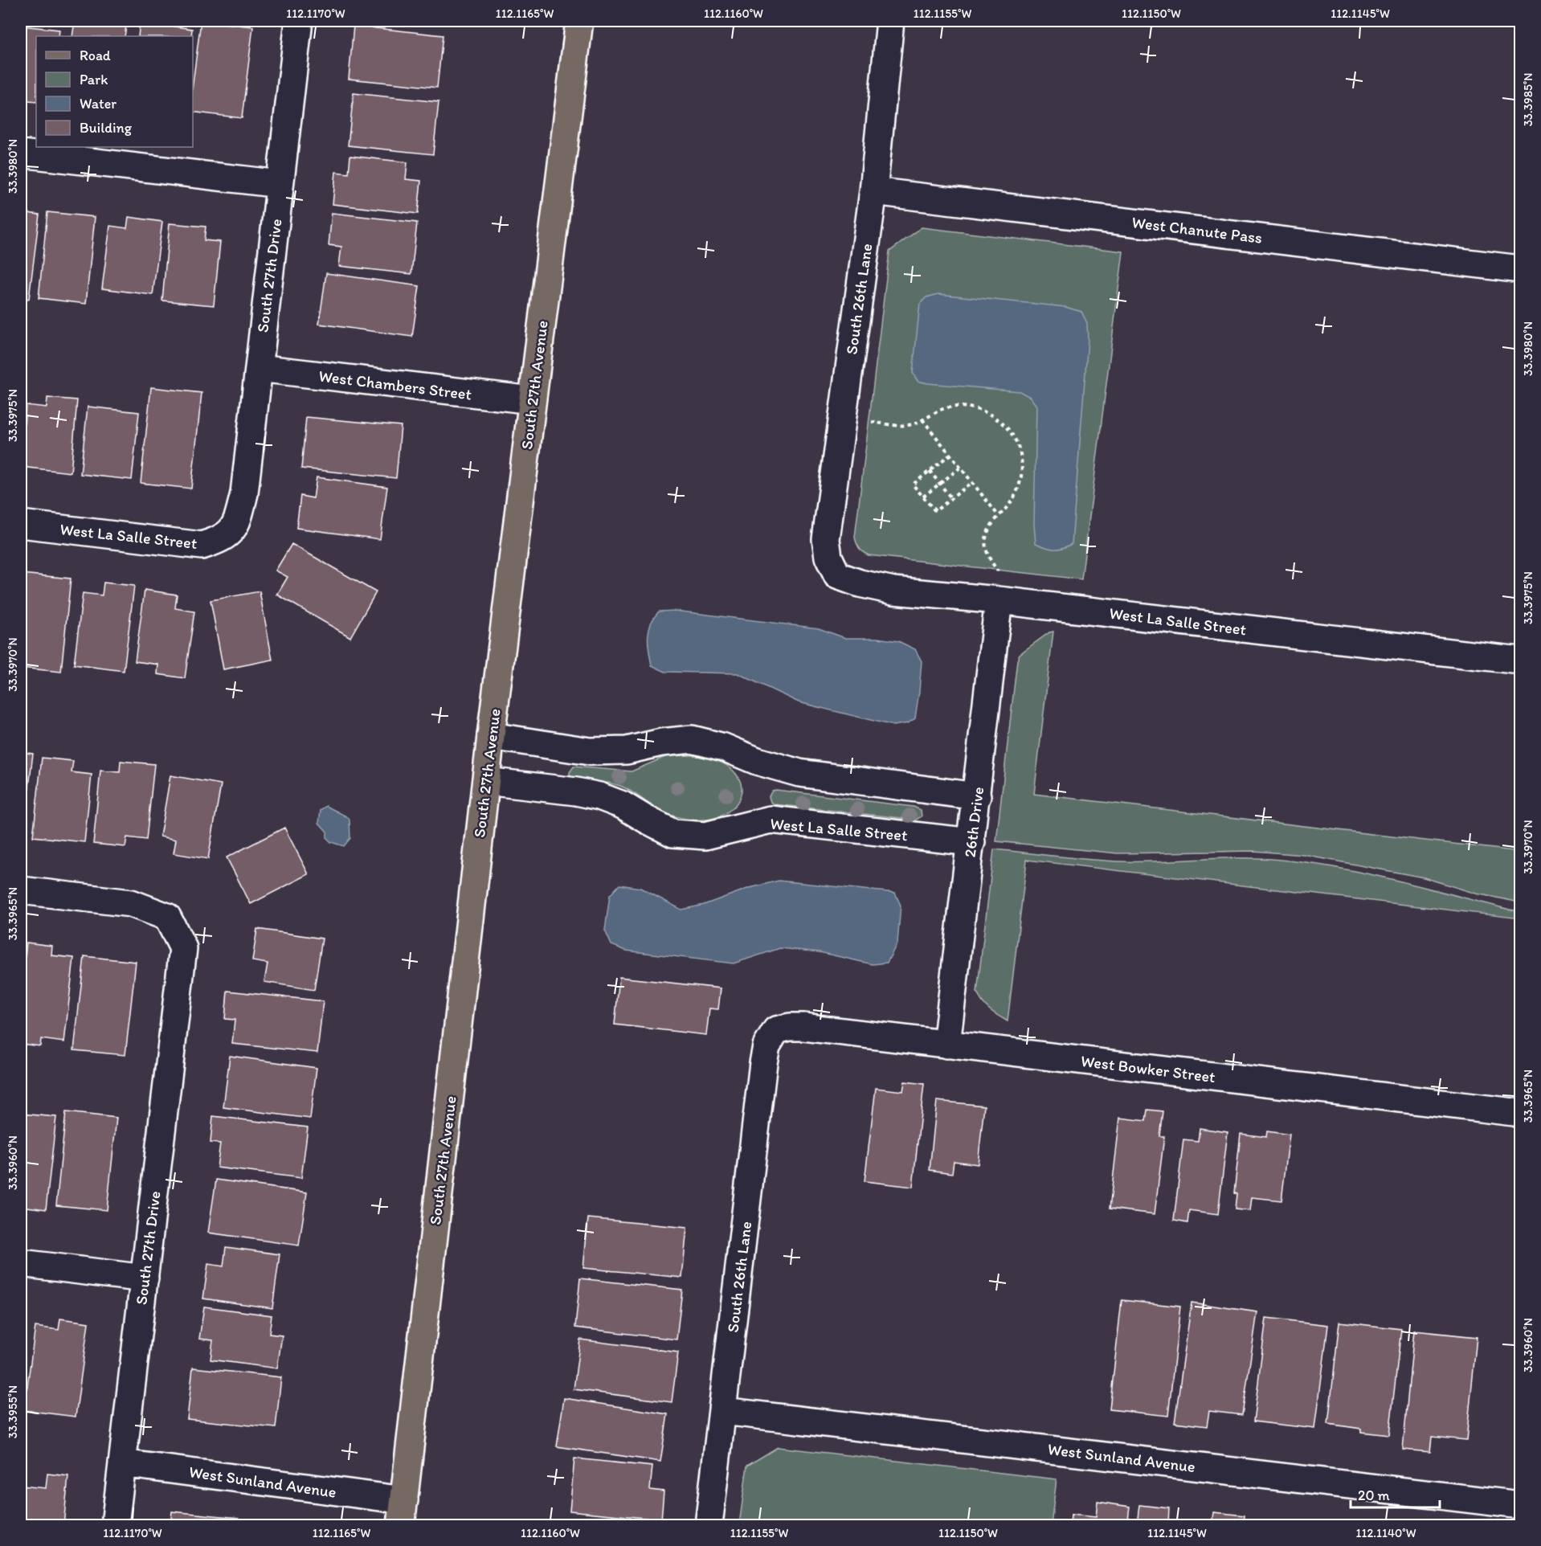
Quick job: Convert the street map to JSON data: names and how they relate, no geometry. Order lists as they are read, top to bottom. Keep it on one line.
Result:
{"streets":{"main road":["South 27th Avenue"],"street":["West Chanute Pass","South 27th Drive","South 26th Lane","West Chambers Street","West La Salle Street","26th Drive","West Bowker Street","West Sunland Avenue"]},"crossings":[["West Chanute Pass","South 26th Lane"],["South 27th Drive","West Chambers Street"],["South 27th Drive","West La Salle Street"],["South 27th Drive","West Sunland Avenue"],["South 26th Lane","West La Salle Street"],["South 26th Lane","West Bowker Street"],["South 26th Lane","West Sunland Avenue"],["West Chambers Street","South 27th Avenue"],["South 27th Avenue","West La Salle Street"],["South 27th Avenue","West Sunland Avenue"],["West La Salle Street","26th Drive"],["26th Drive","West Bowker Street"]],"legend":["Road","Park","Water","Building"],"scale_bar":"20 m","coordinates":["112.1170°W","112.1165°W","112.1160°W","112.1155°W","112.1150°W","112.1145°W","33.3985°N","33.3980°N","33.3975°N","33.3970°N","33.3965°N","33.3960°N","33.3955°N","112.1140°W"]}
